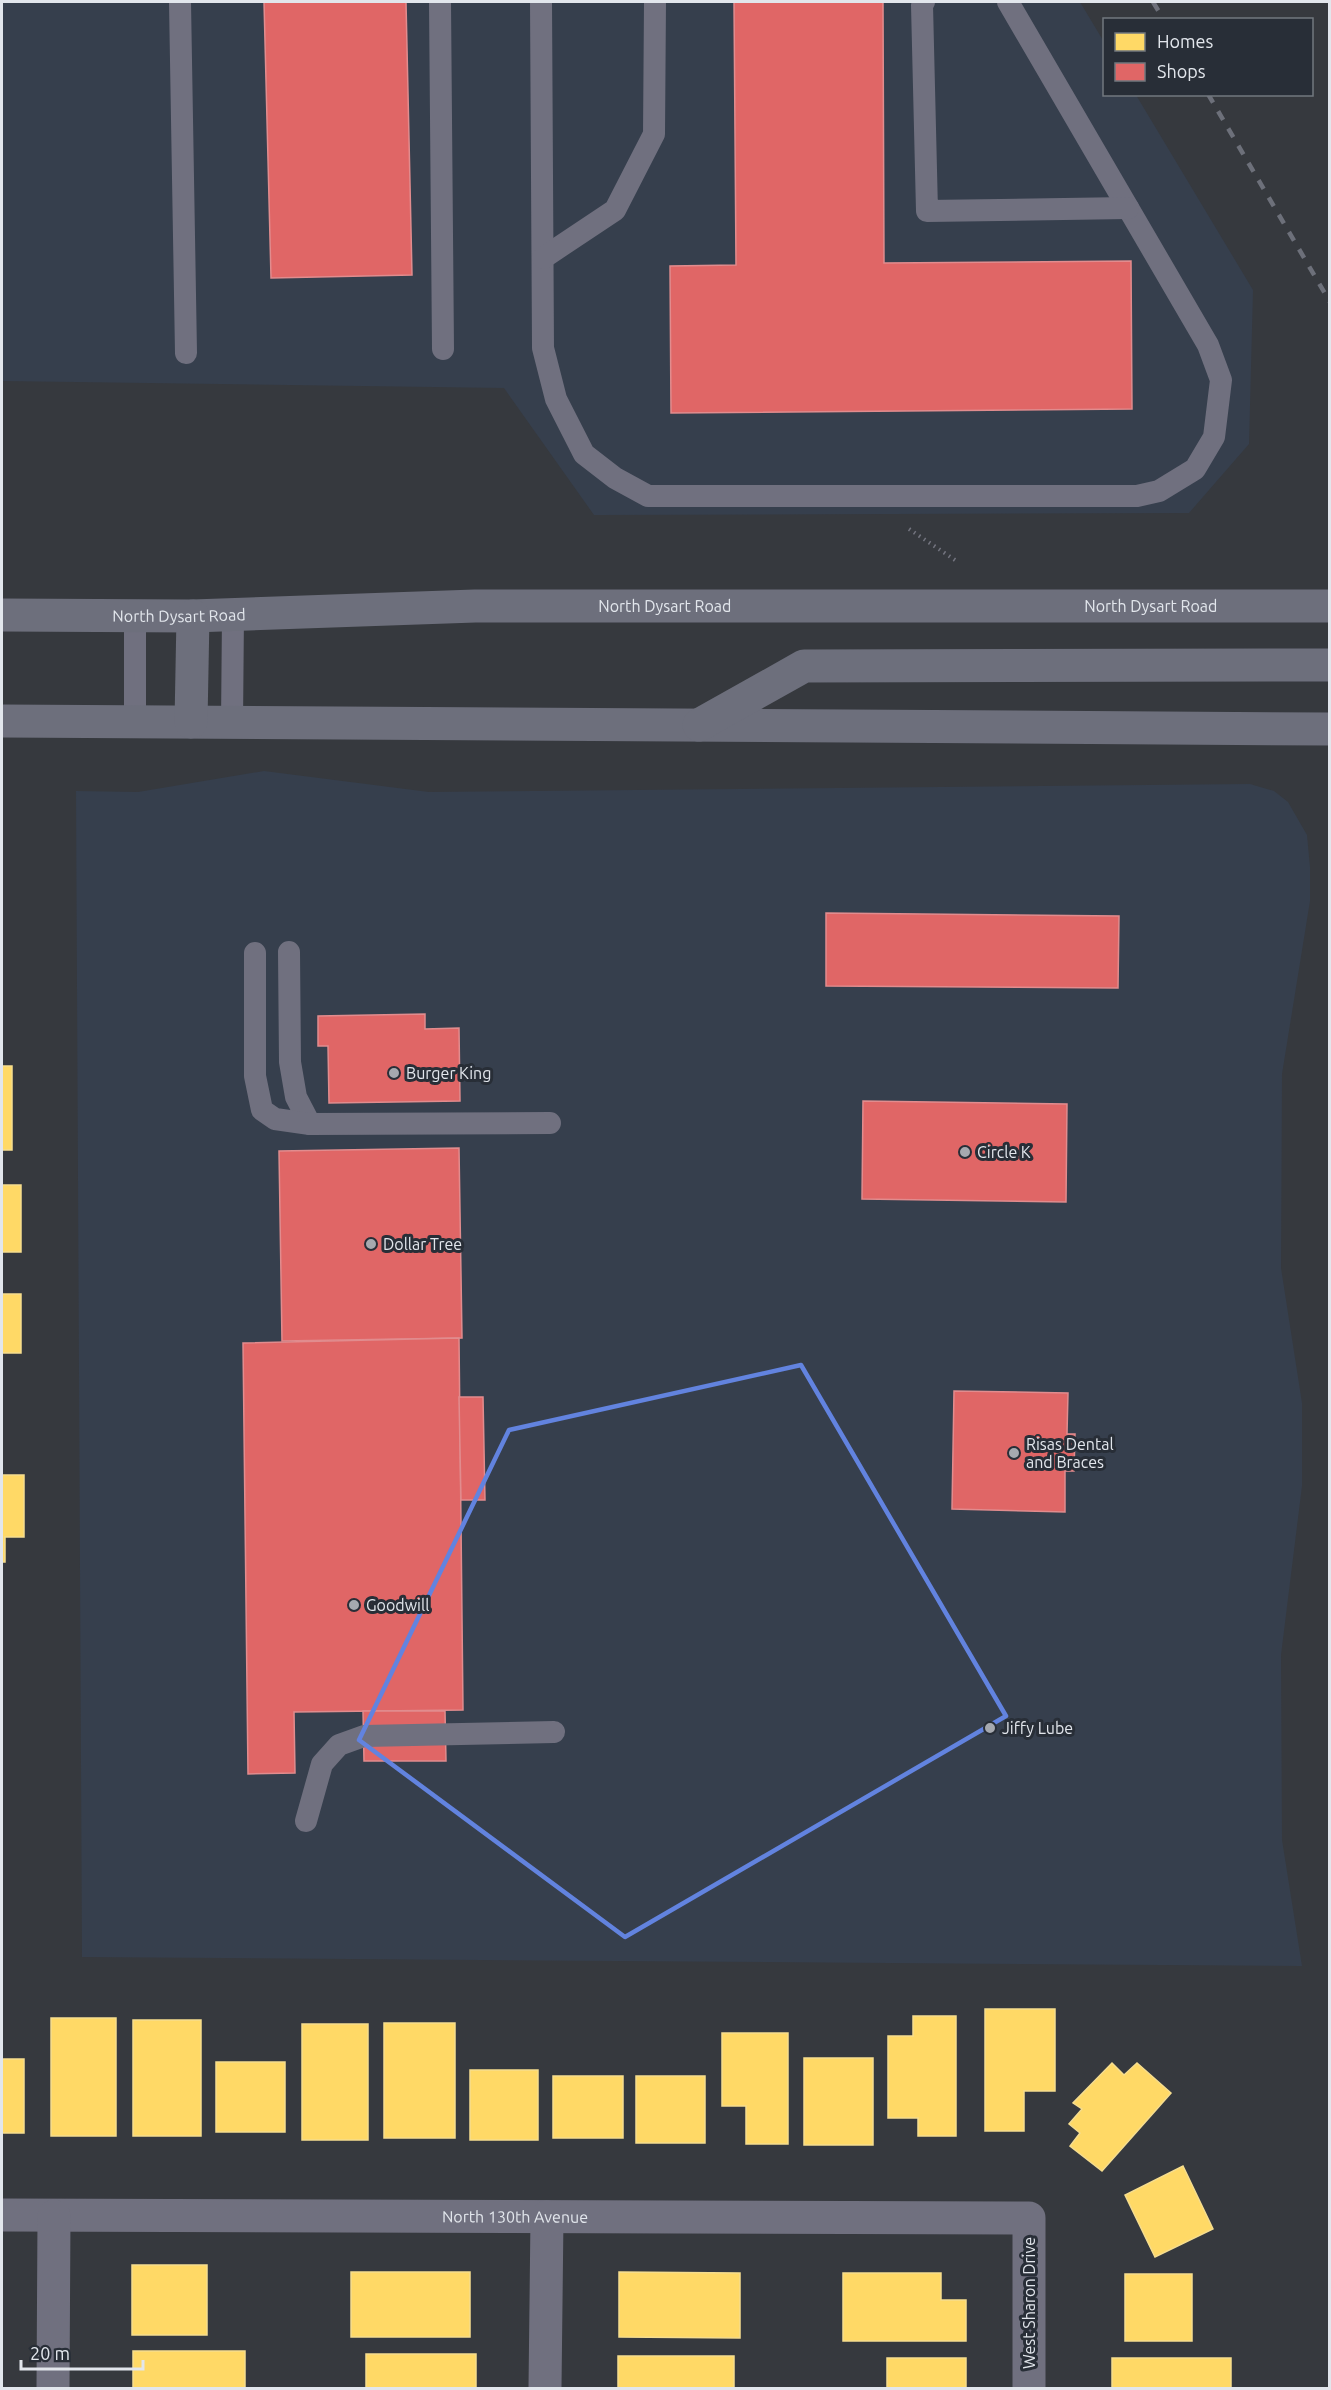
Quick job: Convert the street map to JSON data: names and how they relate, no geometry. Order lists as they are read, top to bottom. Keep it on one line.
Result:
{"streets":{"main road":["North Dysart Road"],"street":["North 130th Avenue","West Sharon Drive"]},"crossings":[["North 130th Avenue","West Sharon Drive"]],"places":["Burger King","Circle K","Dollar Tree","Risas Dental and Braces","Goodwill","Jiffy Lube"],"legend":["Homes","Shops"],"scale_bar":"20 m"}
